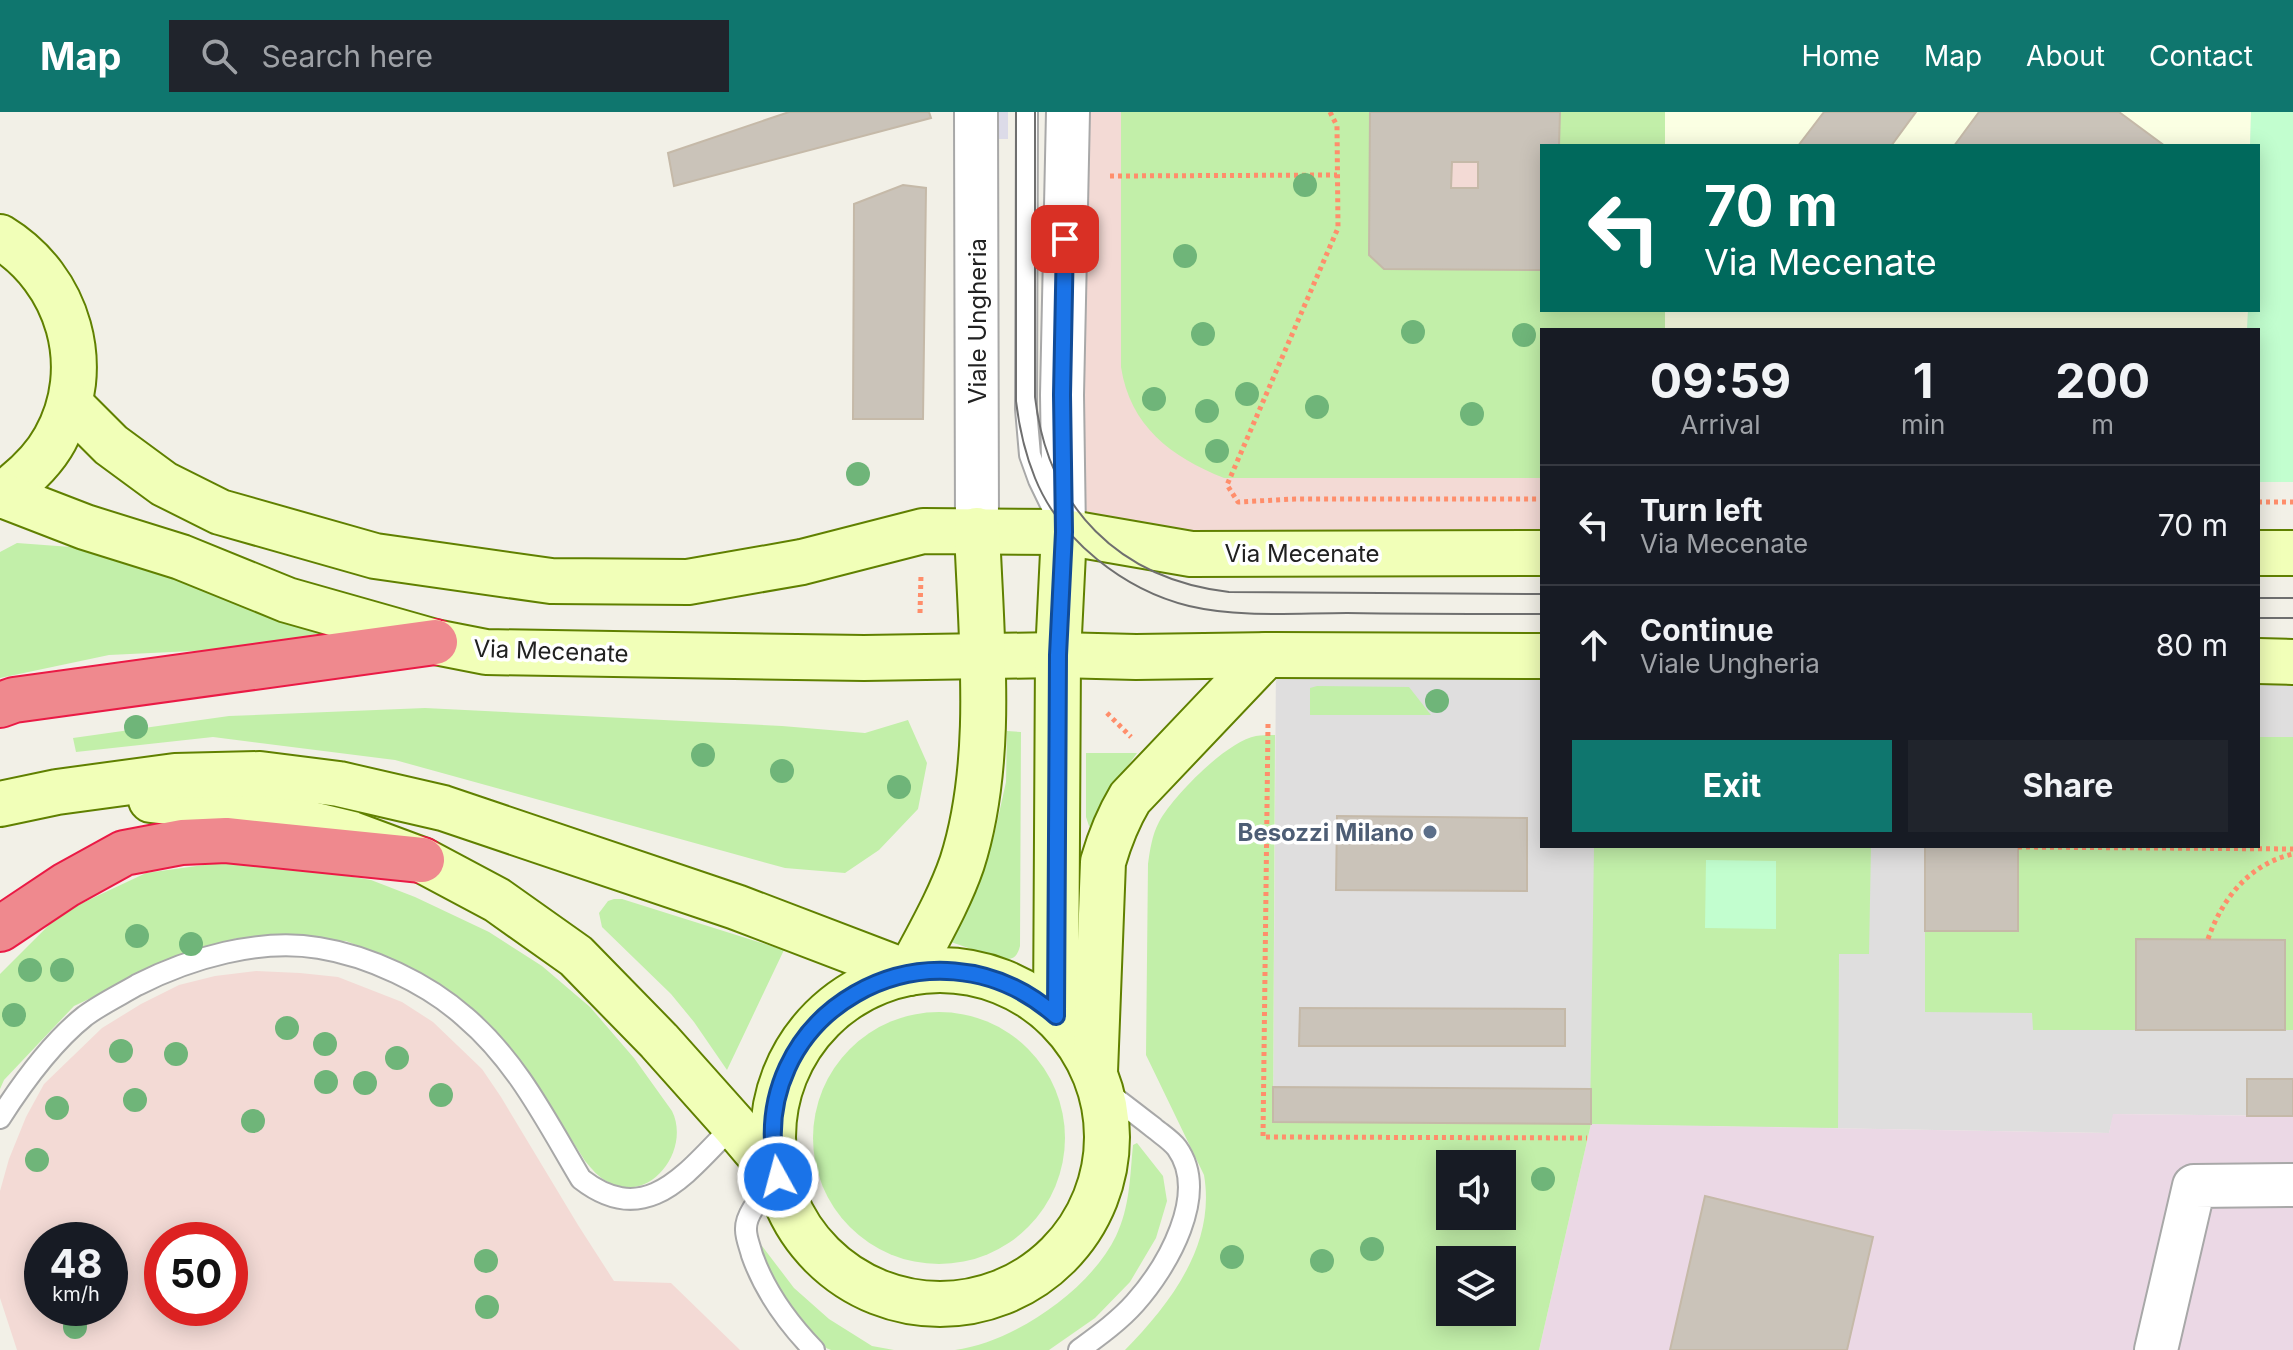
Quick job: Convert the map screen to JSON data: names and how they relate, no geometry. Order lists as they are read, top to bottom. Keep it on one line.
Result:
{"streets":{"main road":["Via Mecenate"],"street":["Viale Ungheria"]},"crossings":[["Viale Ungheria","Via Mecenate"]],"places":["Besozzi Milano"],"page":{"header":"Map","search":"Search here","nav":["Home","Map","About","Contact"],"turn":["70 m","Via Mecenate"],"eta":["09:59","Arrival","1","min","200","m"],"list":[{"name":"Turn left","note":"Via Mecenate","value":"70 m"},{"name":"Continue","note":"Viale Ungheria","value":"80 m"}],"buttons":["Exit","Share"],"speed":"48 km/h","limit":"50"}}
